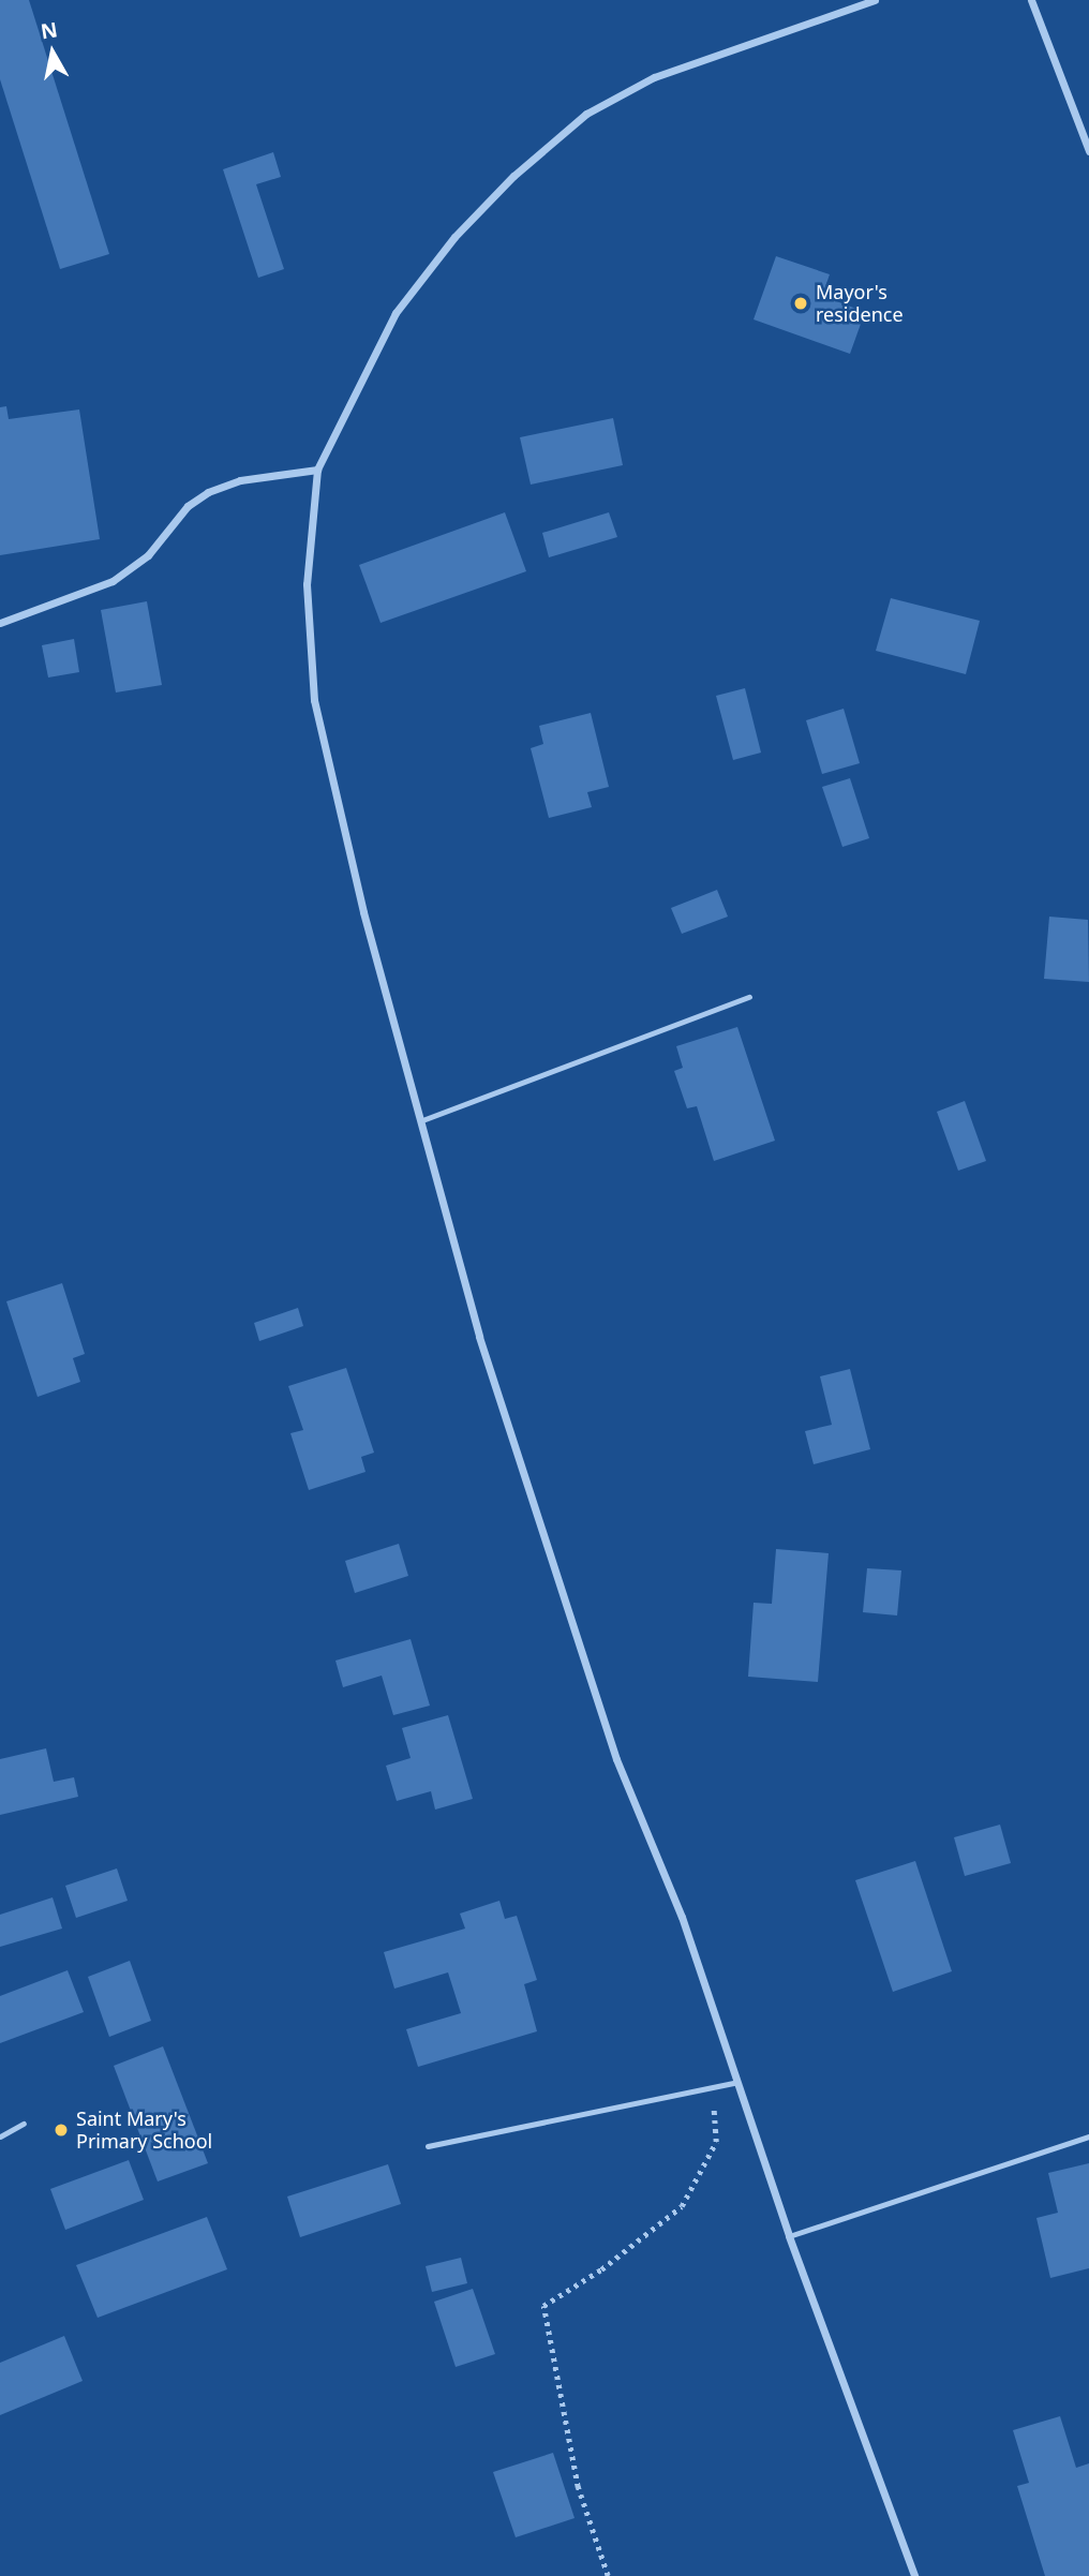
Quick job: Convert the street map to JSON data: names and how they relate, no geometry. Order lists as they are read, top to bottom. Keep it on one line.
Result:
{"places":["Mayor's residence","Saint Mary's Primary School"],"north":"top"}
